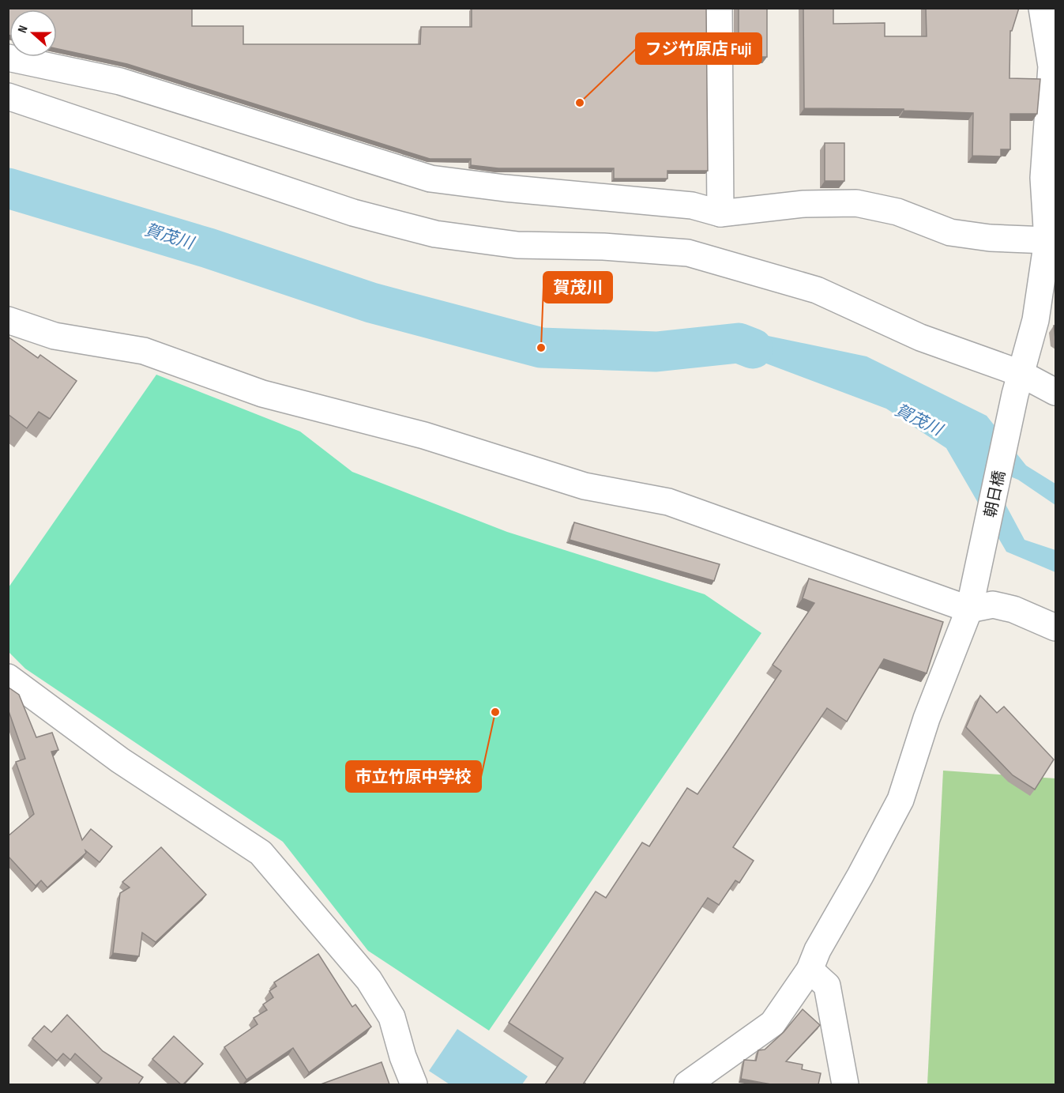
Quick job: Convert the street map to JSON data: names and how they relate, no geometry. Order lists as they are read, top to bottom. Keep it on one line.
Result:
{"streets":{"street":["朝日橋"]},"water":["賀茂川"],"places":["フジ竹原店 Fuji","賀茂川","市立竹原中学校"],"north":"left"}
